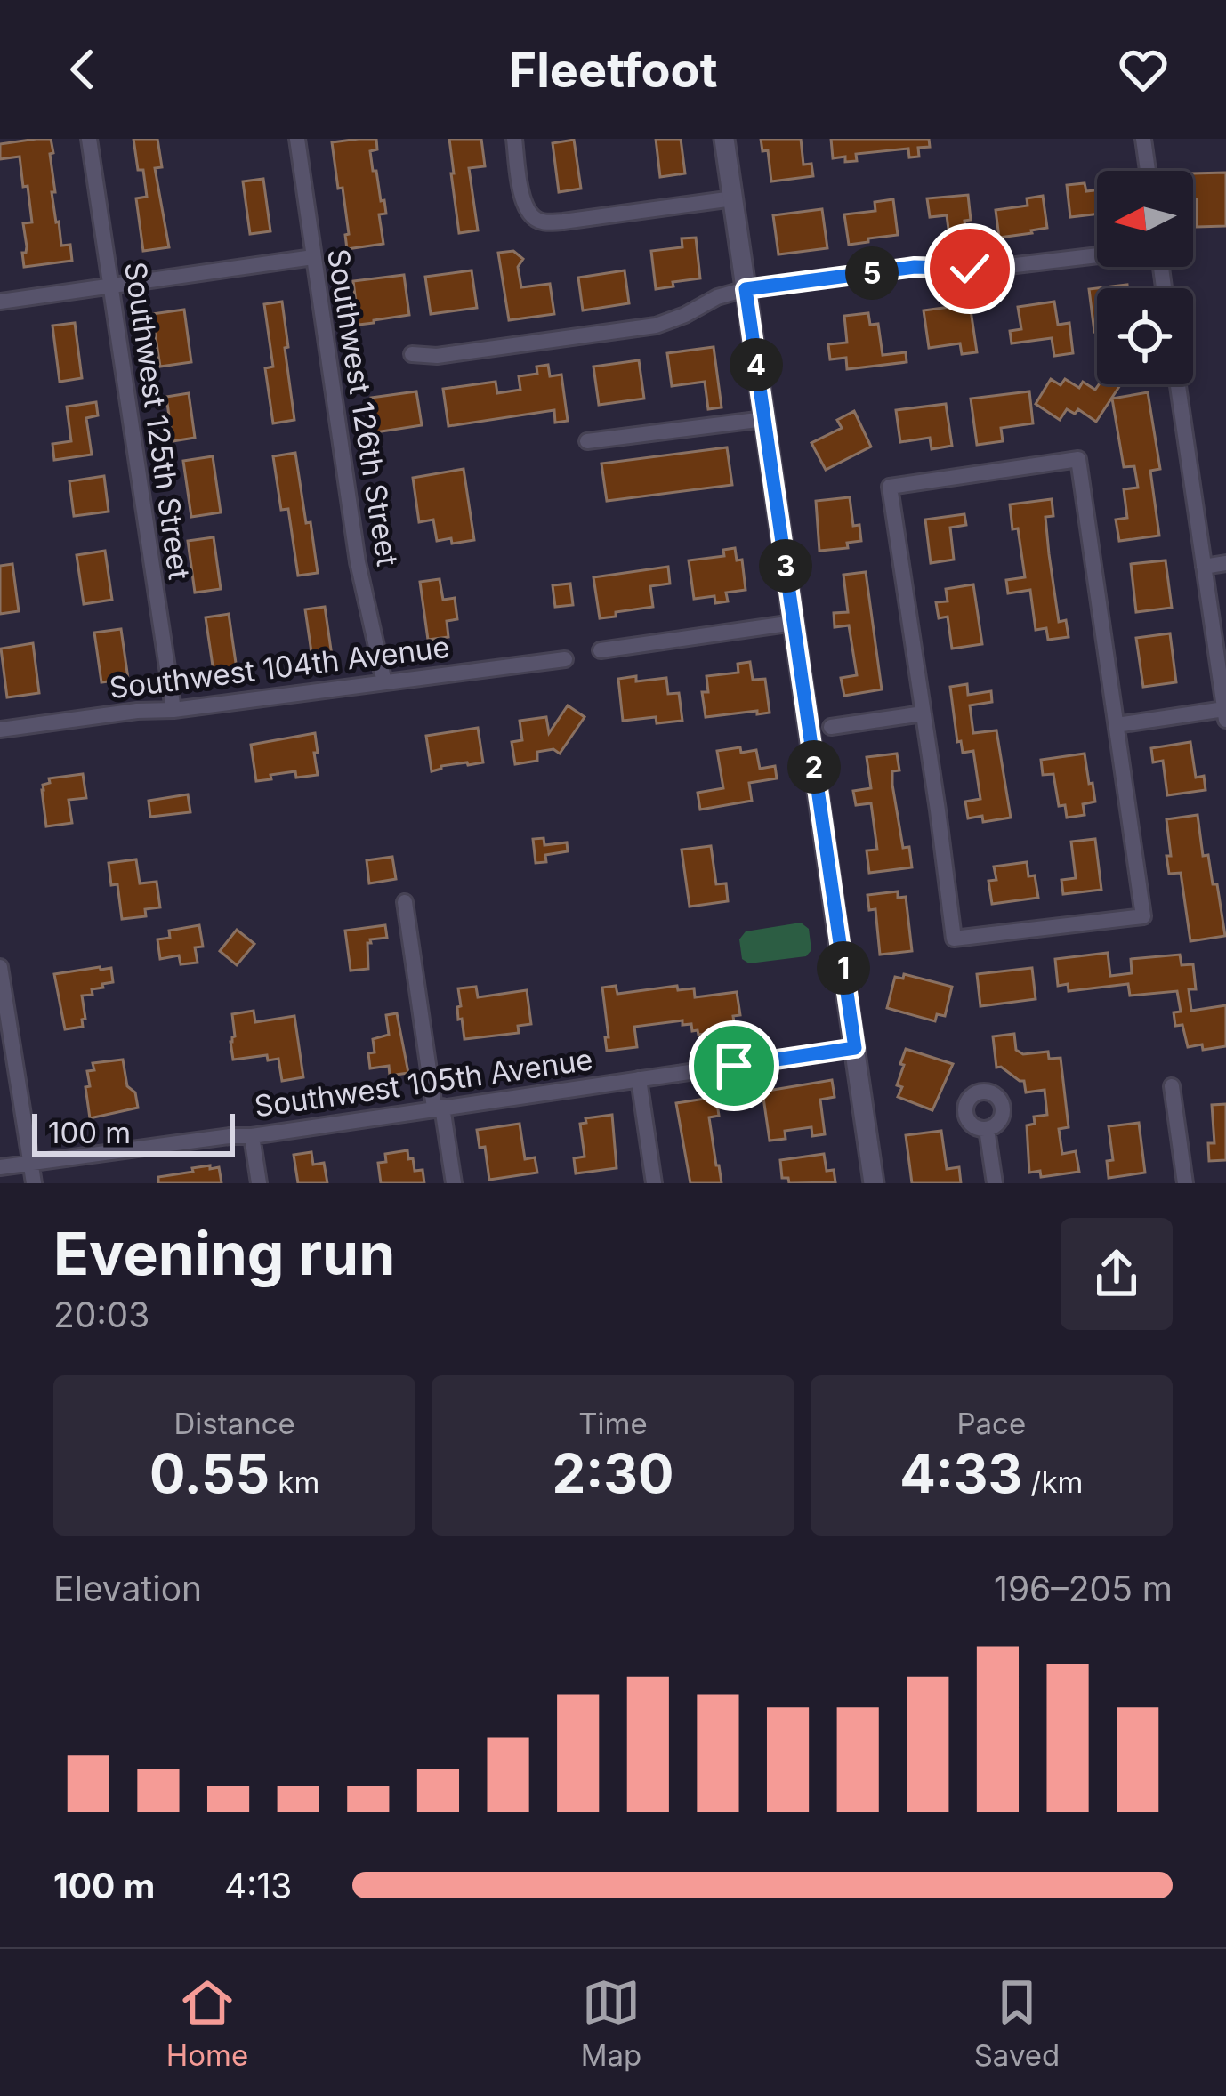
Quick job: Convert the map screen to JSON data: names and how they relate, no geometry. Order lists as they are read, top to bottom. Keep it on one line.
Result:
{"streets":{"street":["Southwest 126th Street","Southwest 125th Street","Southwest 104th Avenue","Southwest 105th Avenue"]},"crossings":[["Southwest 126th Street","Southwest 104th Avenue"],["Southwest 125th Street","Southwest 104th Avenue"]],"scale_bar":"100 m","north":"left","page":{"header":"Fleetfoot","pins":["5","4","3","2","1"],"scale":"100 m","heading":["Evening run","20:03"],"stats":[["Distance","0.55 km"],["Time","2:30"],["Pace","4:33 /km"]],"chart":["Elevation","196–205 m"],"list":[{"name":"100 m","note":"4:13"}],"tabs":["Home","Map","Saved"]}}
